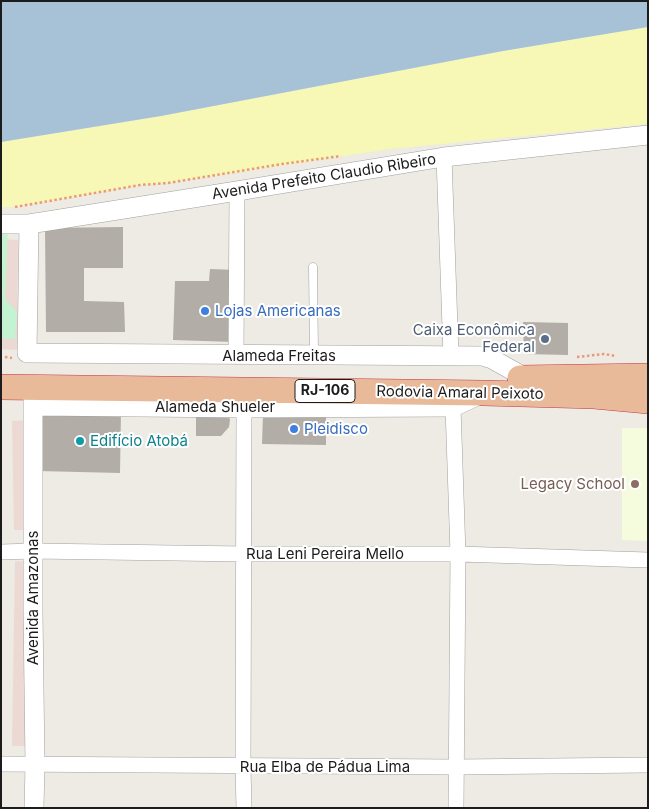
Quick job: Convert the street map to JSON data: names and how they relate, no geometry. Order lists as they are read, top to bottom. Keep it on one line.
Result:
{"streets":{"highway":["RJ-106","Rodovia Amaral Peixoto"],"street":["Avenida Prefeito Claudio Ribeiro","Alameda Freitas","Alameda Shueler","Rua Leni Pereira Mello","Avenida Amazonas","Rua Elba de Pádua Lima"]},"crossings":[["Avenida Prefeito Claudio Ribeiro","Alameda Freitas"],["Alameda Freitas","Rodovia Amaral Peixoto"],["Rodovia Amaral Peixoto","Alameda Shueler"],["Rodovia Amaral Peixoto","Avenida Amazonas"],["Alameda Shueler","Avenida Amazonas"],["Rua Leni Pereira Mello","Avenida Amazonas"],["Avenida Amazonas","Rua Elba de Pádua Lima"]],"places":["Lojas Americanas","Caixa Econômica Federal","Pleidisco","Edifício Atobá","Legacy School"]}
